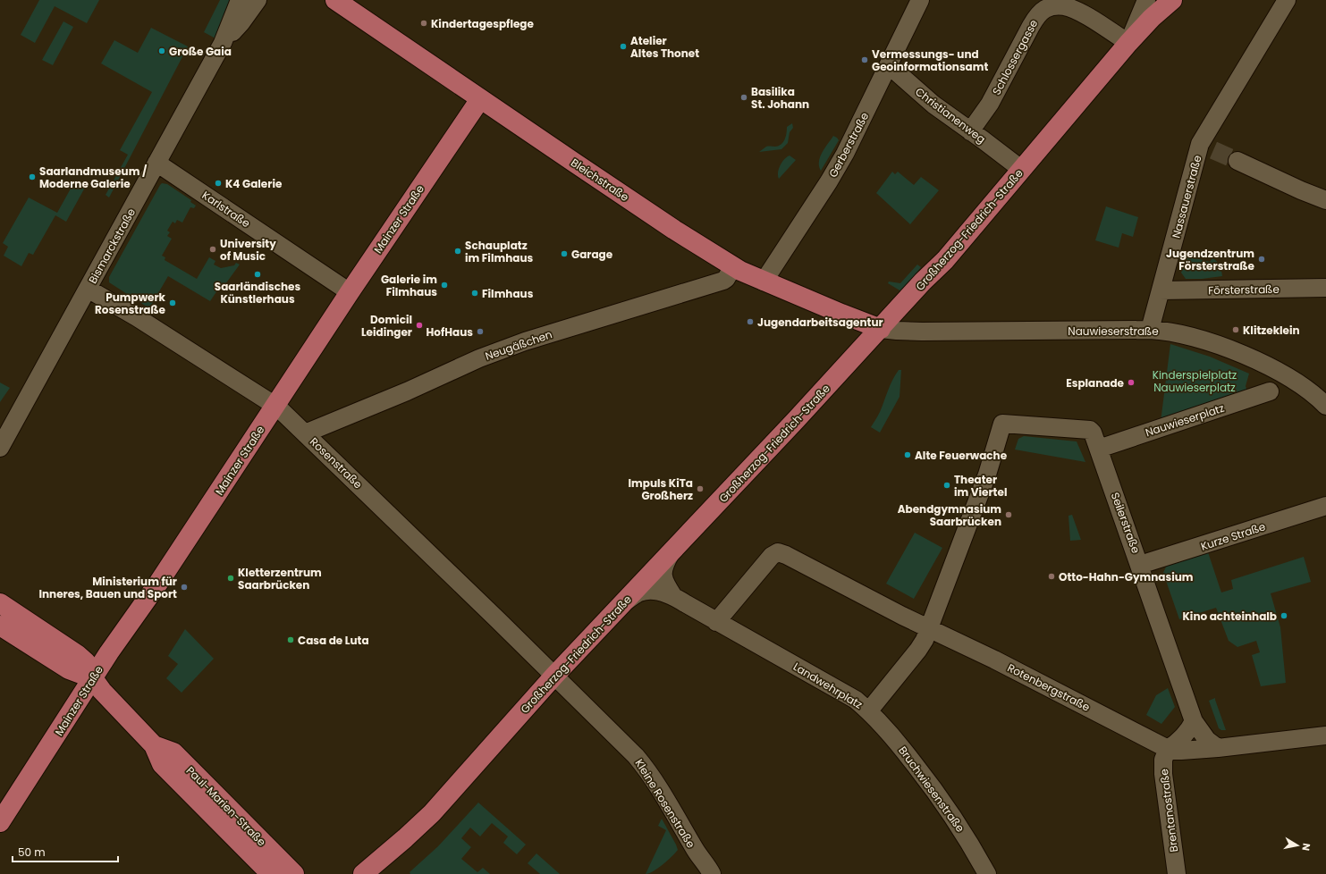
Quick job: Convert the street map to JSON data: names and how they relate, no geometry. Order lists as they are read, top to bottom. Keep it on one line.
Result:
{"streets":{"main road":["Bleichstraße","Mainzer Straße","Großherzog-Friedrich-Straße","Paul-Marien-Straße"],"street":["Schlossergasse","Christianenweg","Gerberstraße","Nassauerstraße","Karlstraße","Bismarckstraße","Försterstraße","Nauwieserstraße","Neugäßchen","Nauwieserplatz","Rosenstraße","Seilerstraße","Kurze Straße","Landwehrplatz","Rotenbergstraße","Bruchwiesenstraße","Kleine Rosenstraße","Brentanostraße"]},"crossings":[["Schlossergasse","Christianenweg"],["Schlossergasse","Großherzog-Friedrich-Straße"],["Christianenweg","Gerberstraße"],["Gerberstraße","Bleichstraße"],["Bleichstraße","Mainzer Straße"],["Bleichstraße","Großherzog-Friedrich-Straße"],["Bleichstraße","Nauwieserstraße"],["Bleichstraße","Neugäßchen"],["Nassauerstraße","Försterstraße"],["Nassauerstraße","Nauwieserstraße"],["Karlstraße","Mainzer Straße"],["Karlstraße","Bismarckstraße"],["Mainzer Straße","Rosenstraße"],["Mainzer Straße","Paul-Marien-Straße"],["Großherzog-Friedrich-Straße","Nauwieserstraße"],["Großherzog-Friedrich-Straße","Rosenstraße"],["Großherzog-Friedrich-Straße","Landwehrplatz"],["Großherzog-Friedrich-Straße","Kleine Rosenstraße"],["Bismarckstraße","Rosenstraße"],["Neugäßchen","Rosenstraße"],["Nauwieserplatz","Seilerstraße"],["Rosenstraße","Kleine Rosenstraße"],["Seilerstraße","Kurze Straße"],["Seilerstraße","Landwehrplatz"],["Landwehrplatz","Rotenbergstraße"],["Landwehrplatz","Bruchwiesenstraße"],["Rotenbergstraße","Brentanostraße"]],"parks":["Kinderspielplatz Nauwieserplatz"],"places":["Kindertagespflege","Atelier Altes Thonet","Große Gaia","Vermessungs- und Geoinformationsamt","Basilika St. Johann","Saarlandmuseum / Moderne Galerie","K4 Galerie","University of Music","Schauplatz im Filmhaus","Garage","Jugendzentrum Försterstraße","Saarländisches Künstlerhaus","Galerie im Filmhaus","Filmhaus","Pumpwerk Rosenstraße","Jugendarbeitsagentur","Domicil Leidinger","Klitzeklein","HofHaus","Esplanade","Alte Feuerwache","Theater im Viertel","Impuls KiTa Großherz","Abendgymnasium Saarbrücken","Otto-Hahn-Gymnasium","Kletterzentrum Saarbrücken","Ministerium für Inneres, Bauen und Sport","Kino achteinhalb","Casa de Luta"],"scale_bar":"50 m","north":"right"}
